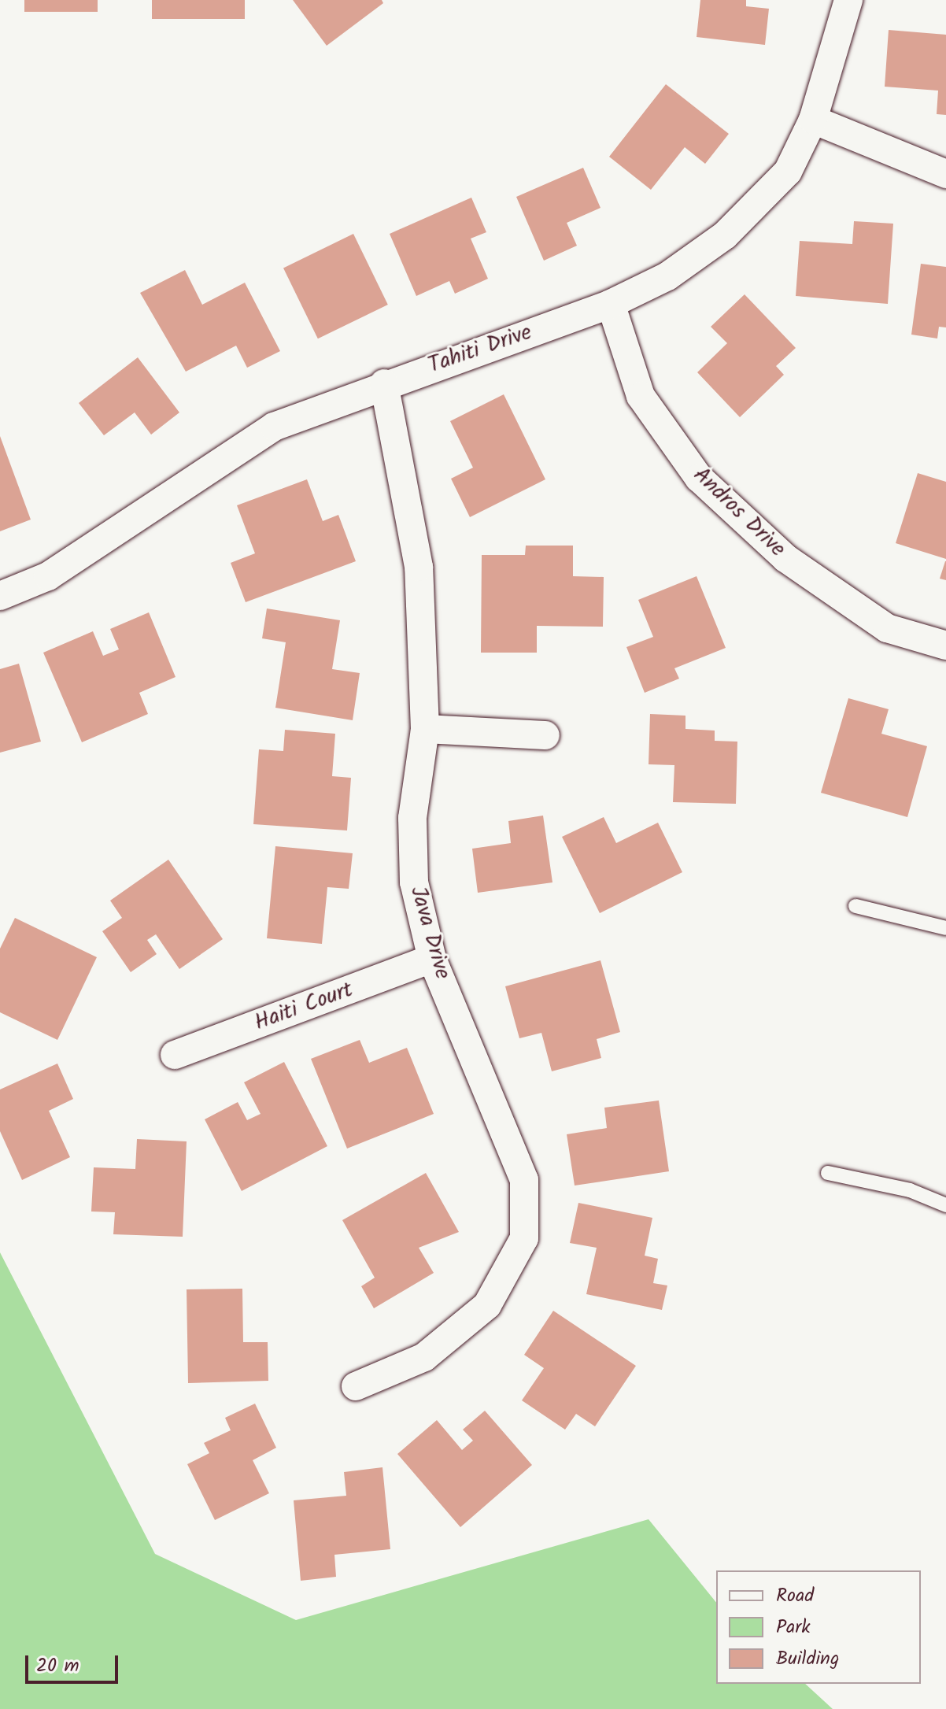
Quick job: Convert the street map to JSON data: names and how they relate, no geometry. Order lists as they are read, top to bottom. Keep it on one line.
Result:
{"streets":{"street":["Tahiti Drive","Andros Drive","Java Drive","Haiti Court"]},"crossings":[["Tahiti Drive","Andros Drive"],["Tahiti Drive","Java Drive"],["Java Drive","Haiti Court"]],"legend":["Road","Park","Building"],"scale_bar":"20 m"}
